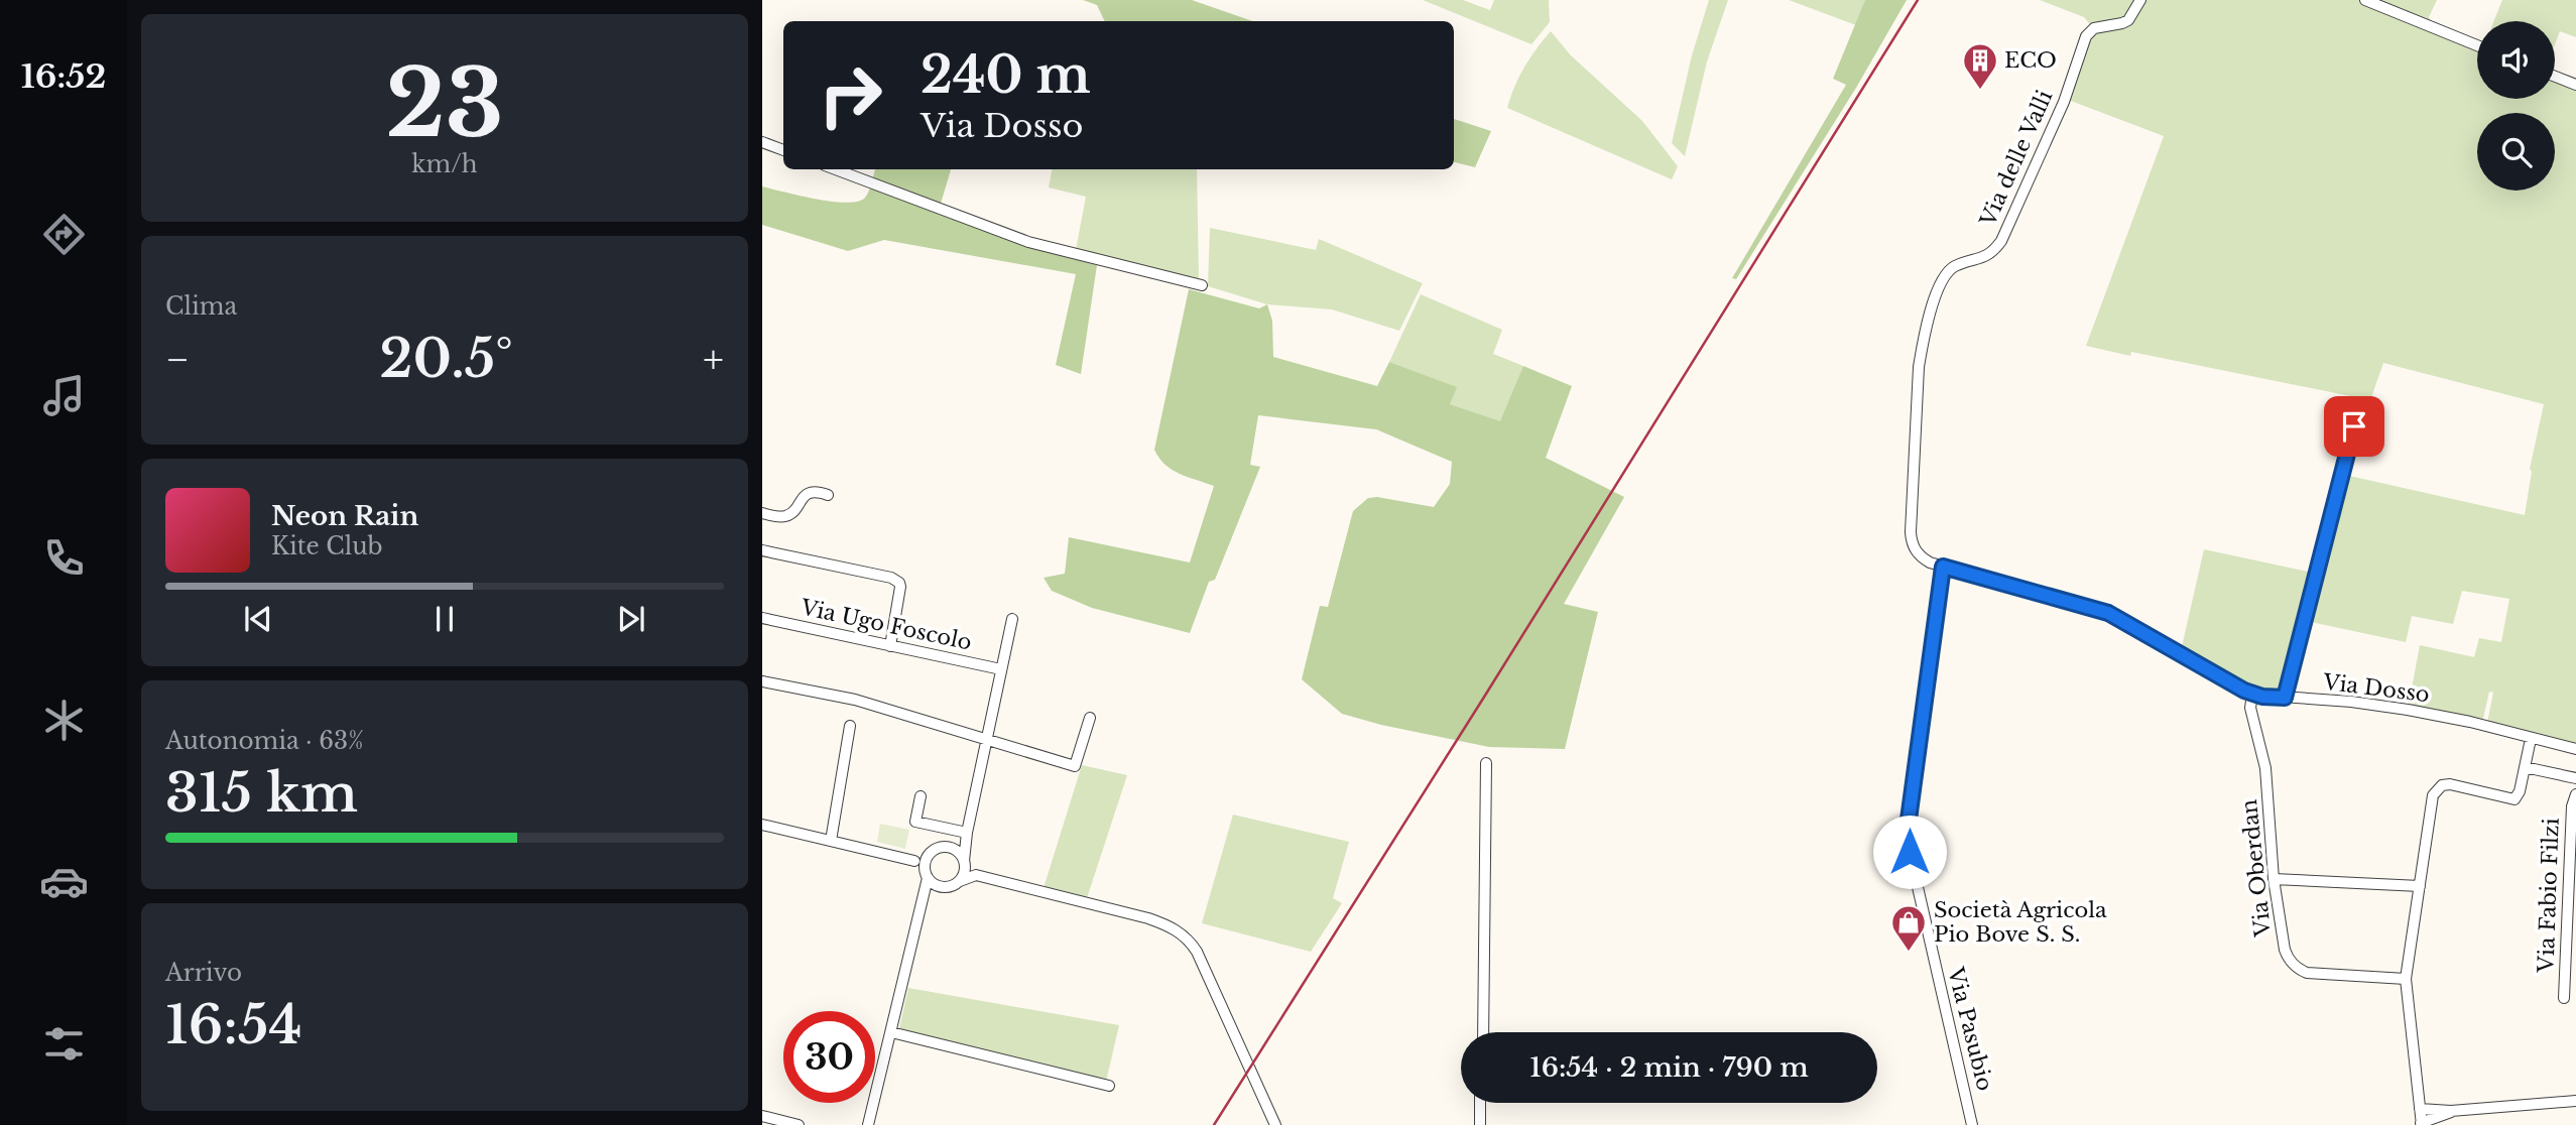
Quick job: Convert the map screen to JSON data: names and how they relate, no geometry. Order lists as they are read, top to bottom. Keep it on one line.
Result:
{"streets":{"street":["Via delle Valli","Via Ugo Foscolo","Via Dosso","Via Oberdan","Via Fabio Filzi","Via Pasubio"]},"crossings":[["Via delle Valli","Via Dosso"],["Via delle Valli","Via Pasubio"],["Via Dosso","Via Oberdan"],["Via Dosso","Via Pasubio"]],"places":{"building":["ECO"],"shop":["Società Agricola Pio Bove S. S."]},"page":{"tabs":"16:52","tile":[["23","km/h"],"Clima",["Autonomia · 63%","315 km"],["Arrivo","16:54"]],"turn":["240 m","Via Dosso"],"heat":["−","20.5°","+"],"song":["Neon Rain","Kite Club"],"limit":"30","trip":"16:54 · 2 min · 790 m"}}
